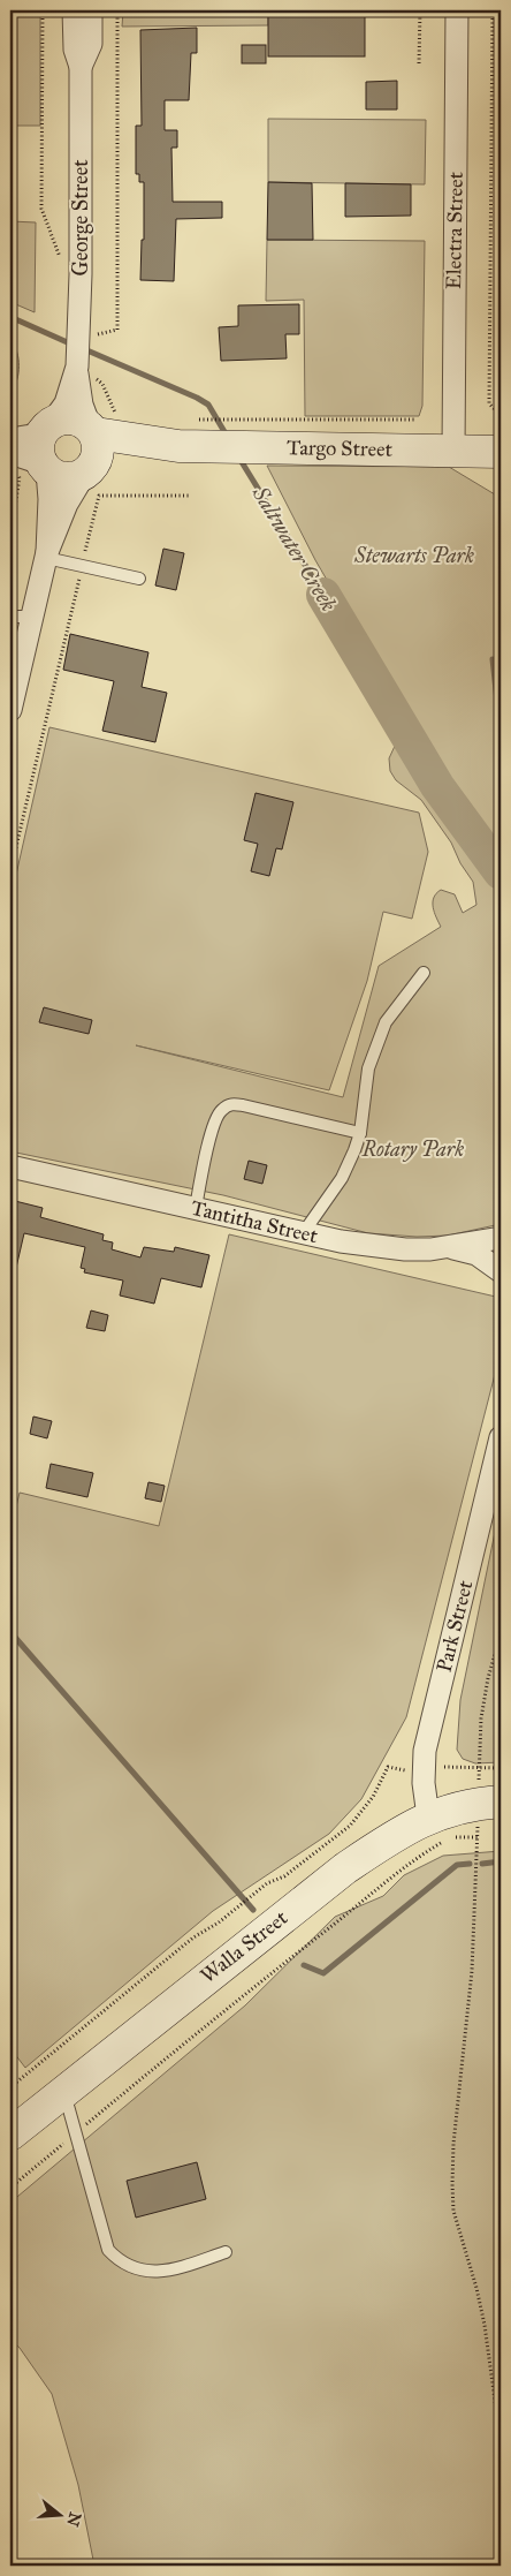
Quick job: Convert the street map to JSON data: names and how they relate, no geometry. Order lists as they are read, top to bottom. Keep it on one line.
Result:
{"streets":{"street":["George Street","Electra Street","Targo Street","Tantitha Street","Park Street","Walla Street"]},"crossings":[["George Street","Targo Street"],["Electra Street","Targo Street"],["Park Street","Walla Street"]],"water":["Saltwater Creek"],"parks":["Stewarts Park","Rotary Park"],"north":"right"}
